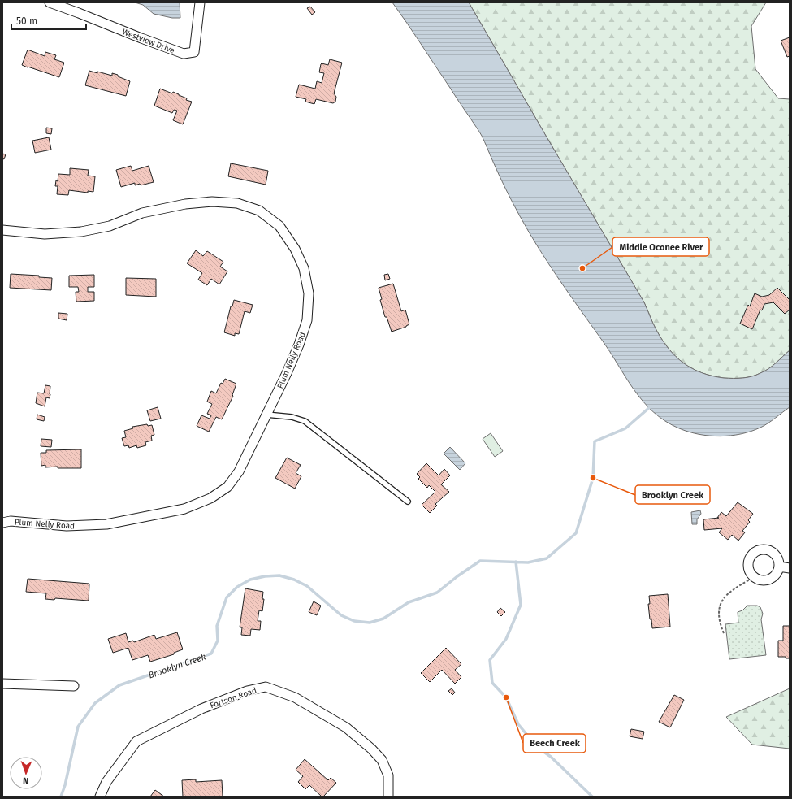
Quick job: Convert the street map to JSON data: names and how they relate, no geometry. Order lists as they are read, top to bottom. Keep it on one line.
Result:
{"streets":{"street":["Westview Drive","Plum Nelly Road","Fortson Road"]},"water":["Brooklyn Creek"],"places":["Middle Oconee River","Brooklyn Creek","Beech Creek"],"scale_bar":"50 m","north":"bottom"}
